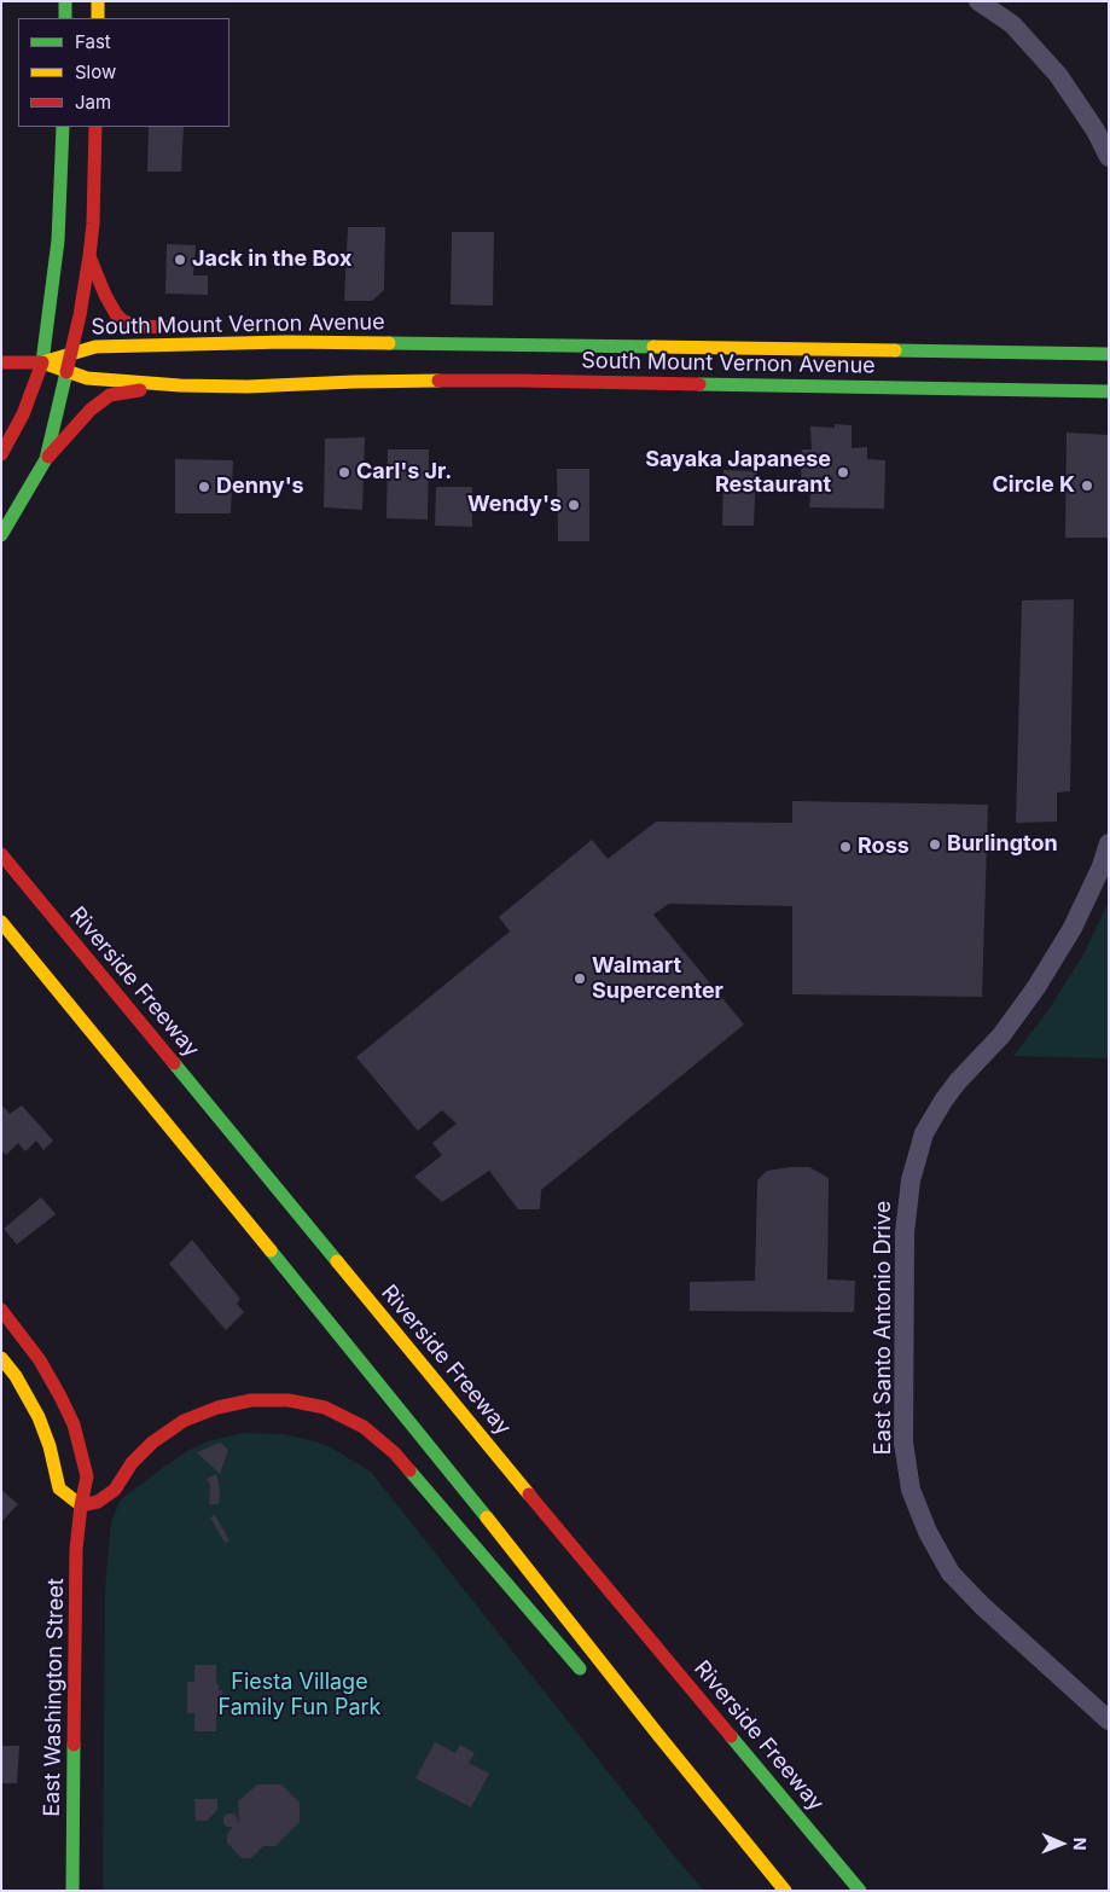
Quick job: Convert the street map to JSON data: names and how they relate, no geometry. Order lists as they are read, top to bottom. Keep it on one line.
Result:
{"streets":{"main road":["South Mount Vernon Avenue","Riverside Freeway","East Washington Street"],"street":["East Santo Antonio Drive"]},"parks":["Fiesta Village Family Fun Park"],"places":["Jack in the Box","Carl's Jr.","Sayaka Japanese Restaurant","Circle K","Denny's","Wendy's","Burlington","Ross","Walmart Supercenter"],"legend":["Fast","Slow","Jam"],"north":"right"}
